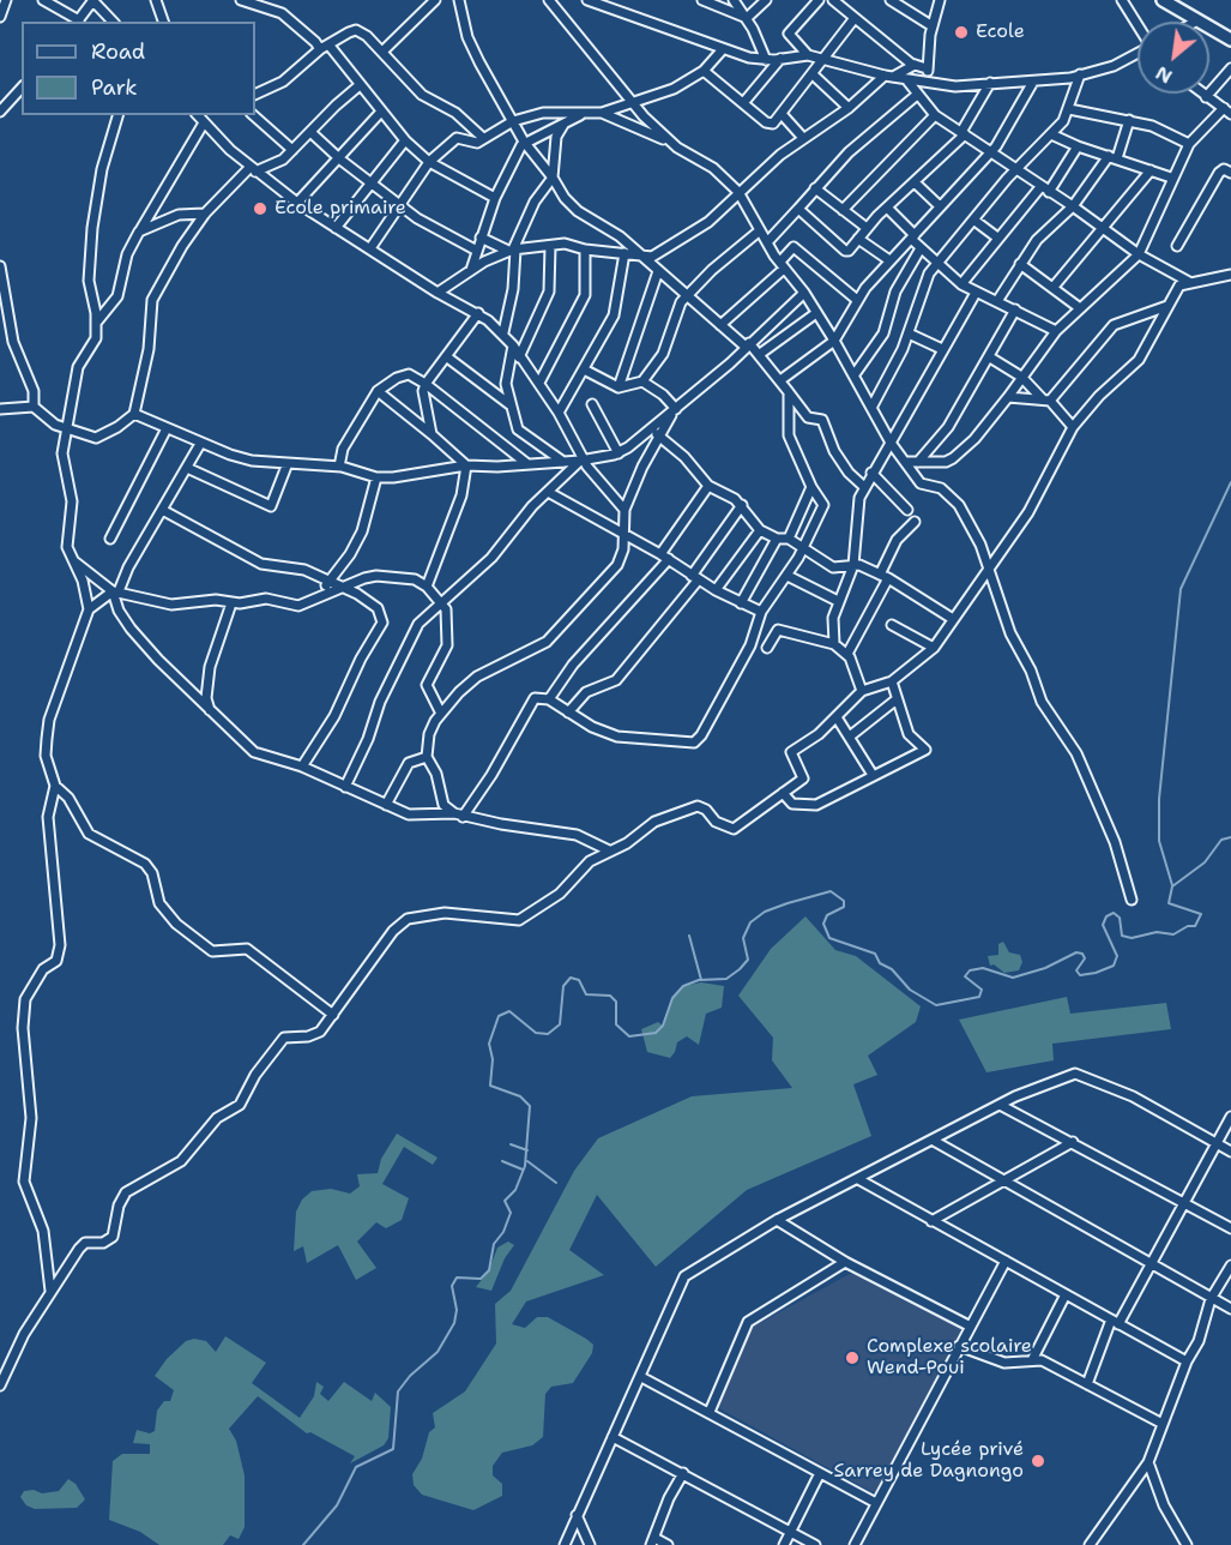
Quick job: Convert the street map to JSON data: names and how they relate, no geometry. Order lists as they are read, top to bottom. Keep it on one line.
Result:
{"places":["Ecole","Ecole primaire","Complexe scolaire Wend-Poui","Lycée privé Sarrey de Dagnongo"],"legend":["Road","Park"],"north":"bottom left"}
